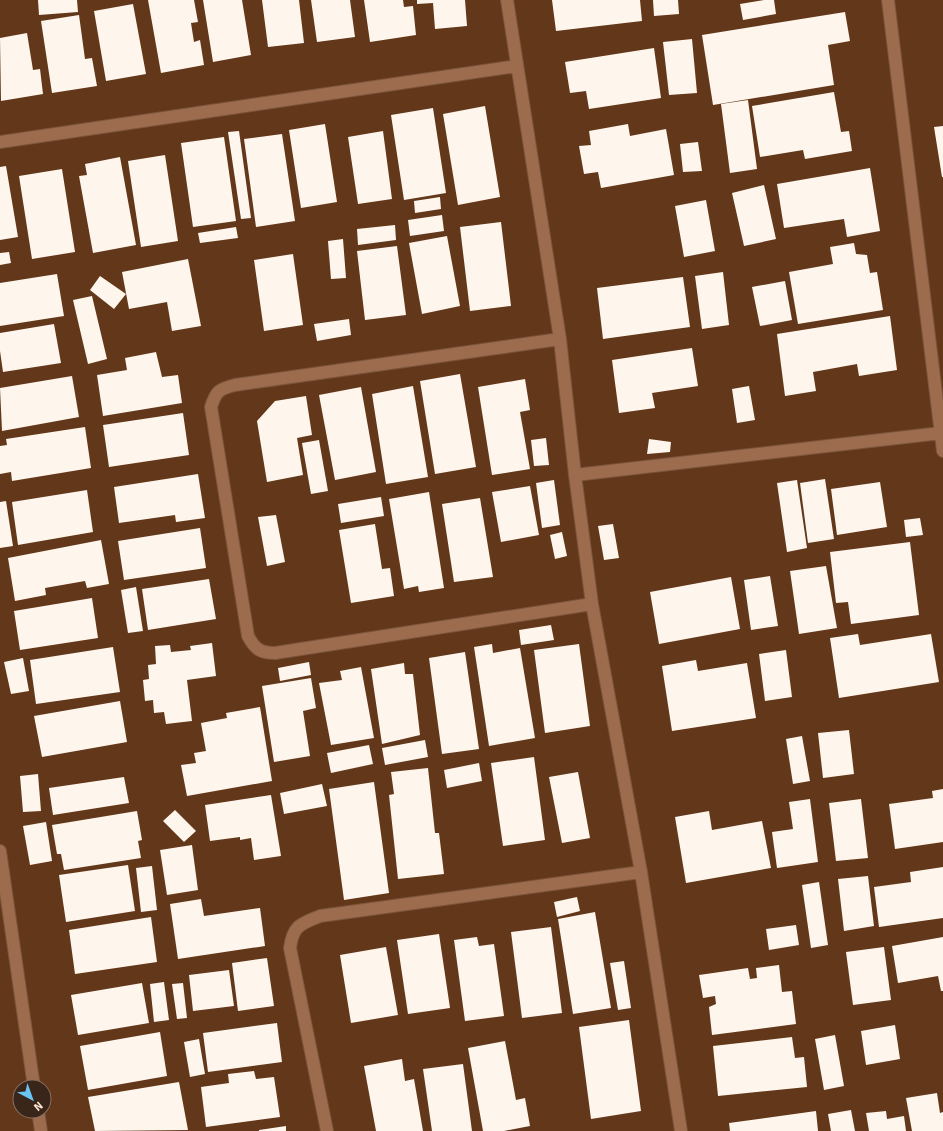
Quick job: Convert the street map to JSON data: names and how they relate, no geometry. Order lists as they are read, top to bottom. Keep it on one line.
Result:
{"north":"bottom right"}
